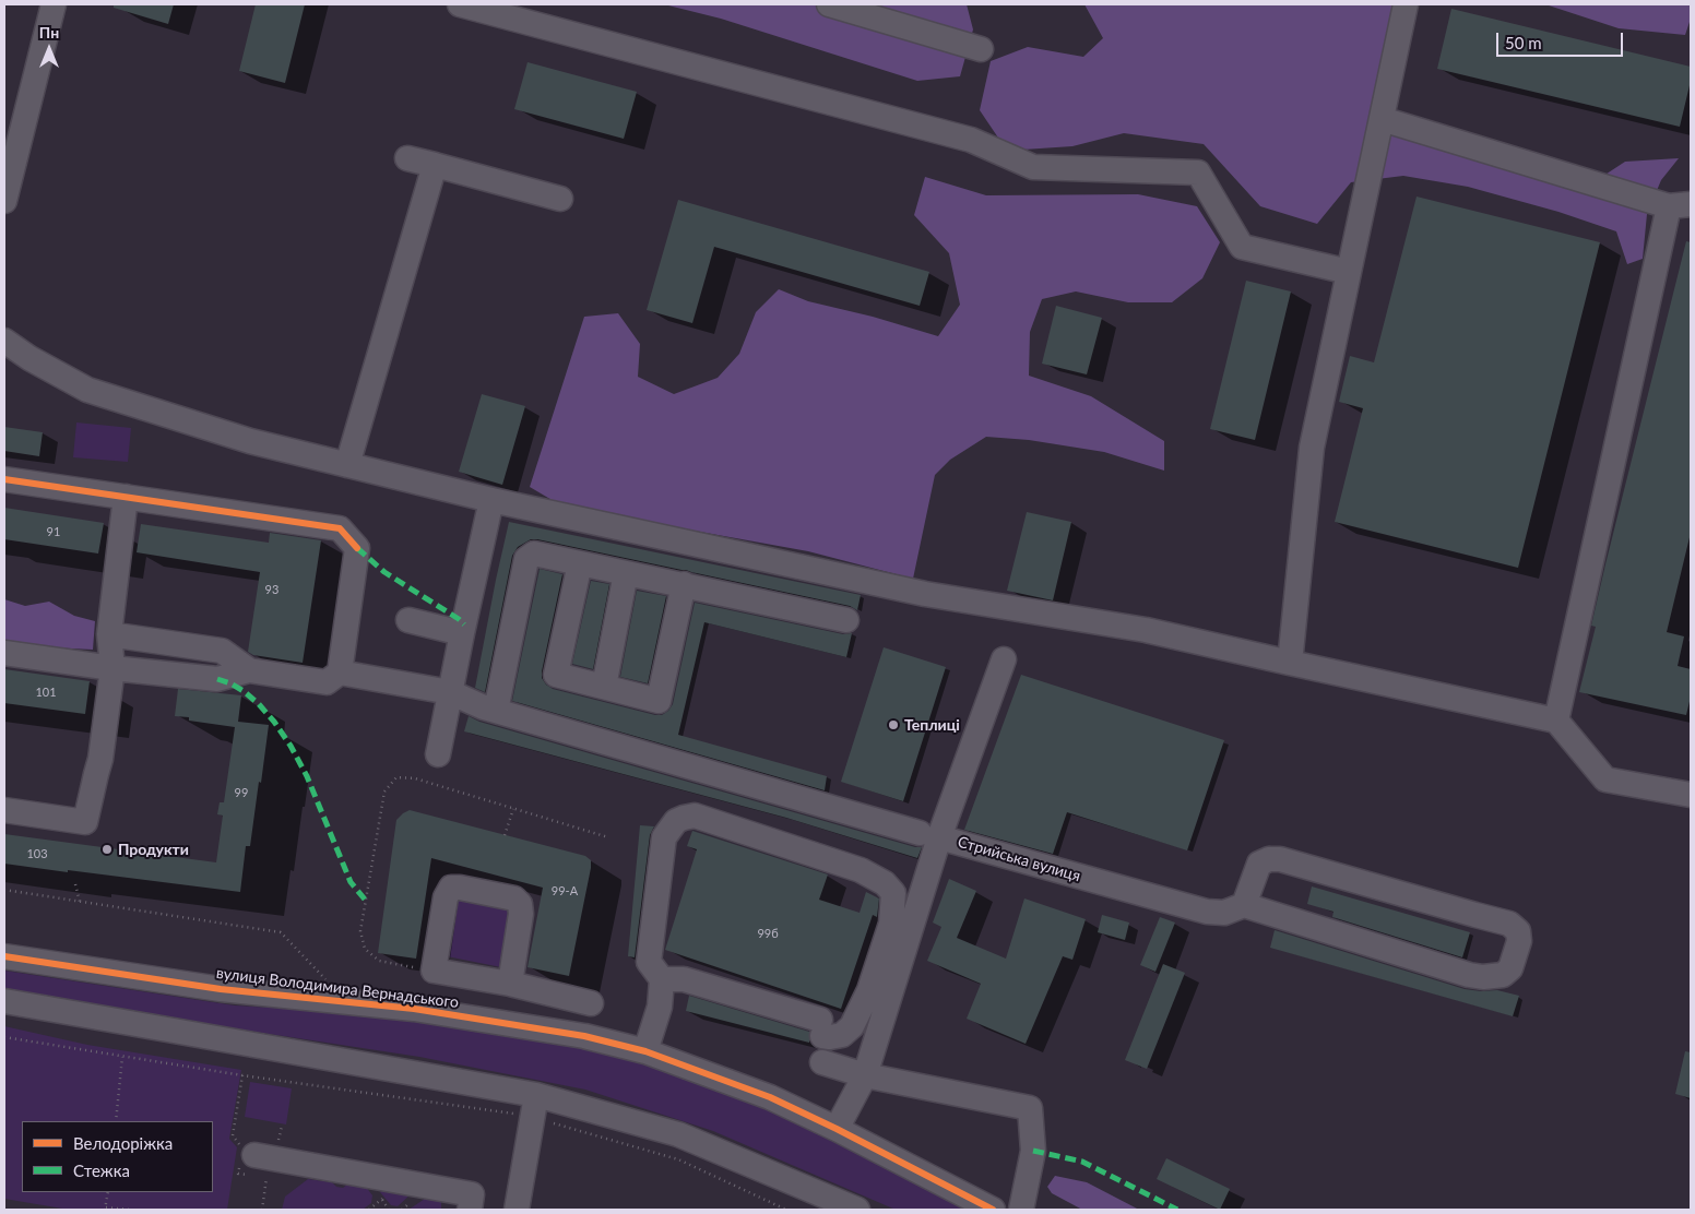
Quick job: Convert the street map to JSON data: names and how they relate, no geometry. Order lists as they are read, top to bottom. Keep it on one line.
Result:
{"streets":{"street":["Стрийська вулиця","вулиця Володимира Вернадського"]},"crossings":[["Стрийська вулиця","вулиця Володимира Вернадського"]],"places":["Теплиці","Продукти"],"house_numbers":["91","93","101","99","103","99-А","99б"],"legend":["Велодоріжка","Стежка"],"scale_bar":"50 m","north":"top"}
